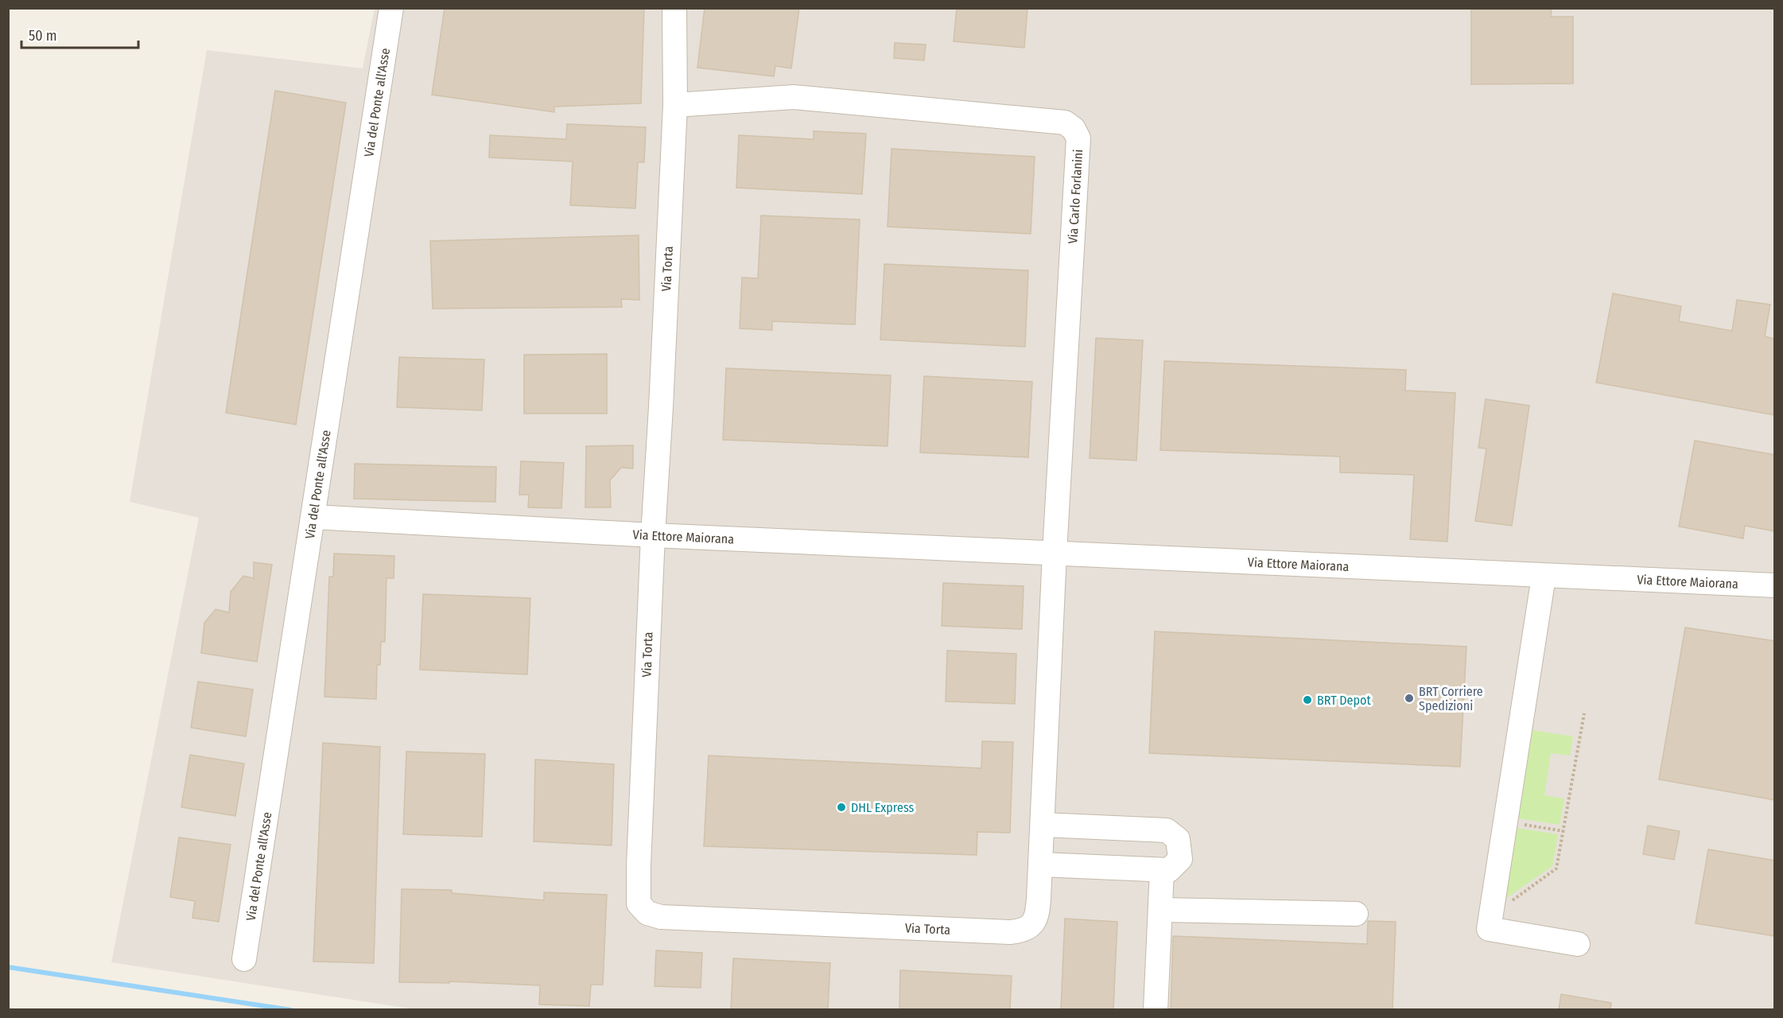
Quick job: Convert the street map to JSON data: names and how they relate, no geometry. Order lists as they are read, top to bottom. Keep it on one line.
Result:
{"streets":{"street":["Via del Ponte all'Asse","Via Carlo Forlanini","Via Torta","Via Ettore Maiorana"]},"crossings":[["Via del Ponte all'Asse","Via Ettore Maiorana"],["Via Carlo Forlanini","Via Torta"],["Via Carlo Forlanini","Via Ettore Maiorana"],["Via Torta","Via Ettore Maiorana"]],"places":["BRT Corriere Spedizioni","BRT Depot","DHL Express"],"scale_bar":"50 m"}
